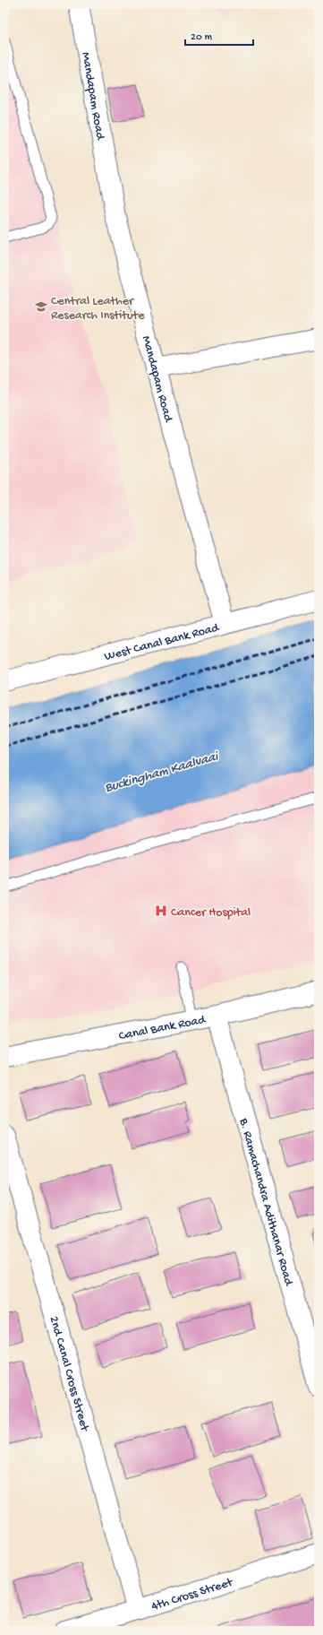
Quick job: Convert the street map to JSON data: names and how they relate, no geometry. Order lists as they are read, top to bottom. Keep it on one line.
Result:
{"streets":{"street":["Mandapam Road","West Canal Bank Road","Canal Bank Road","B. Ramachandra Adithanar Road","2nd Canal Cross Street","4th Cross Street"]},"crossings":[["Mandapam Road","West Canal Bank Road"],["Canal Bank Road","B. Ramachandra Adithanar Road"],["2nd Canal Cross Street","4th Cross Street"]],"water":["Buckingham Kaalvaai"],"places":{"school or university":["Central Leather Research Institute"],"hospital":["Cancer Hospital"]},"scale_bar":"20 m"}
